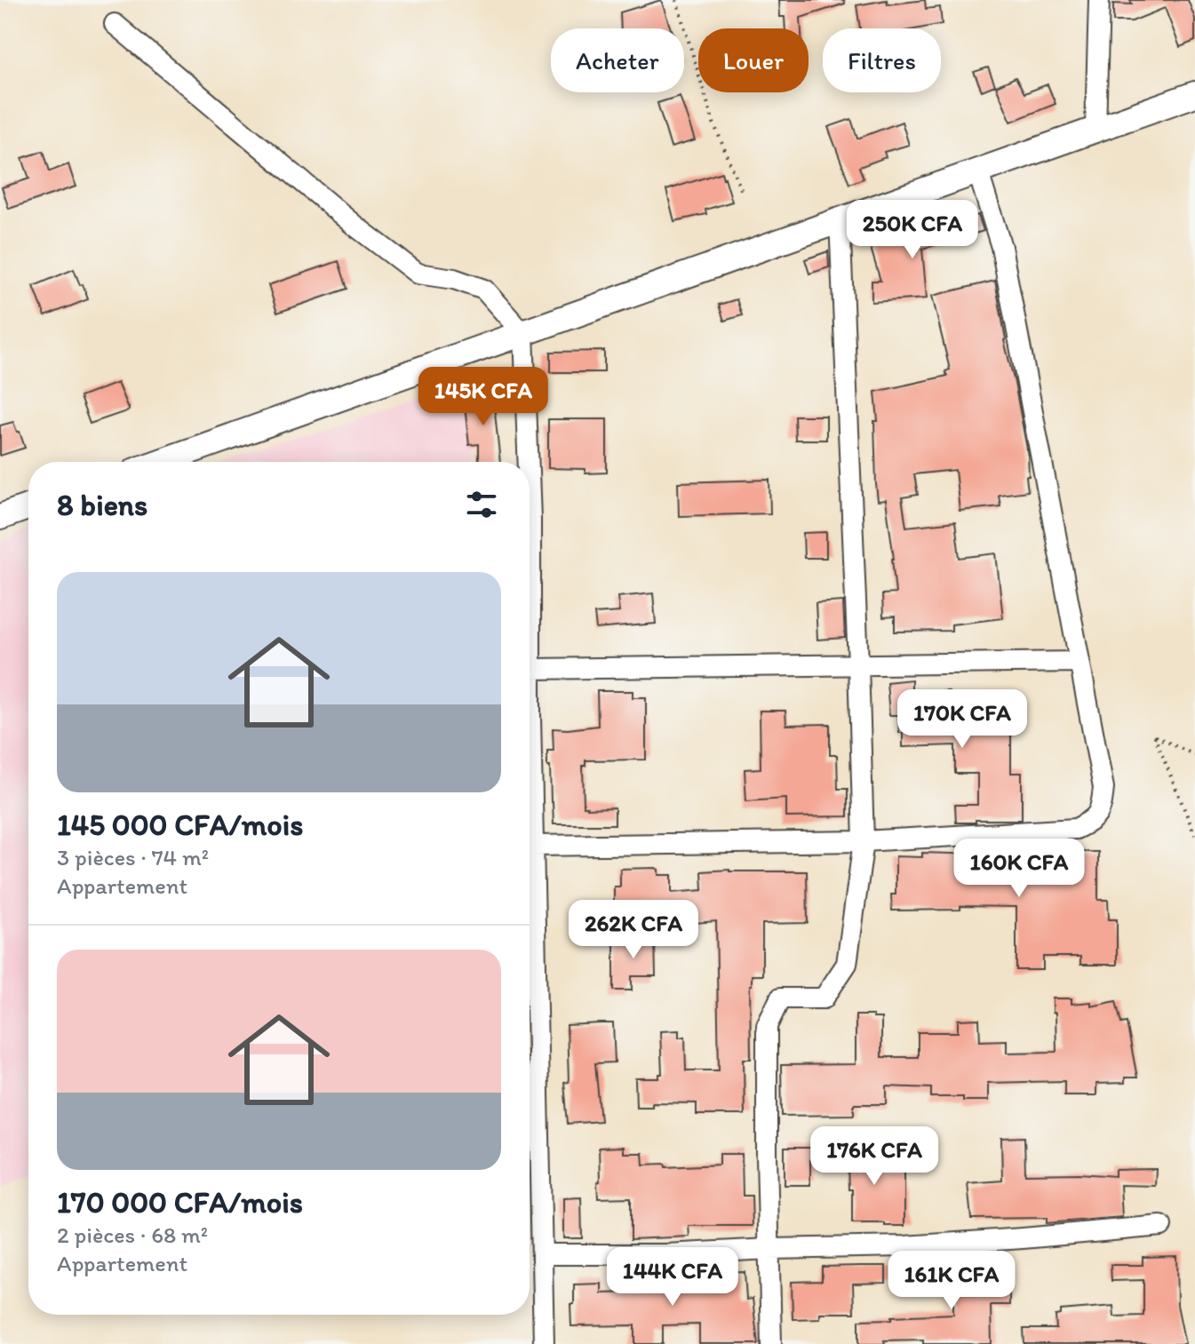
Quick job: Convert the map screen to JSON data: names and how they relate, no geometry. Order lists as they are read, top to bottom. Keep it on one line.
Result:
{"page":{"chip":["Acheter","Louer","Filtres"],"price":["250K CFA","145K CFA","170K CFA","160K CFA","262K CFA","176K CFA","144K CFA","161K CFA"],"heading":"8 biens","list":[{"name":"145 000 CFA/mois","note":"3 pièces · 74 m² · Appartement"},{"name":"170 000 CFA/mois","note":"2 pièces · 68 m² · Appartement"}]}}
